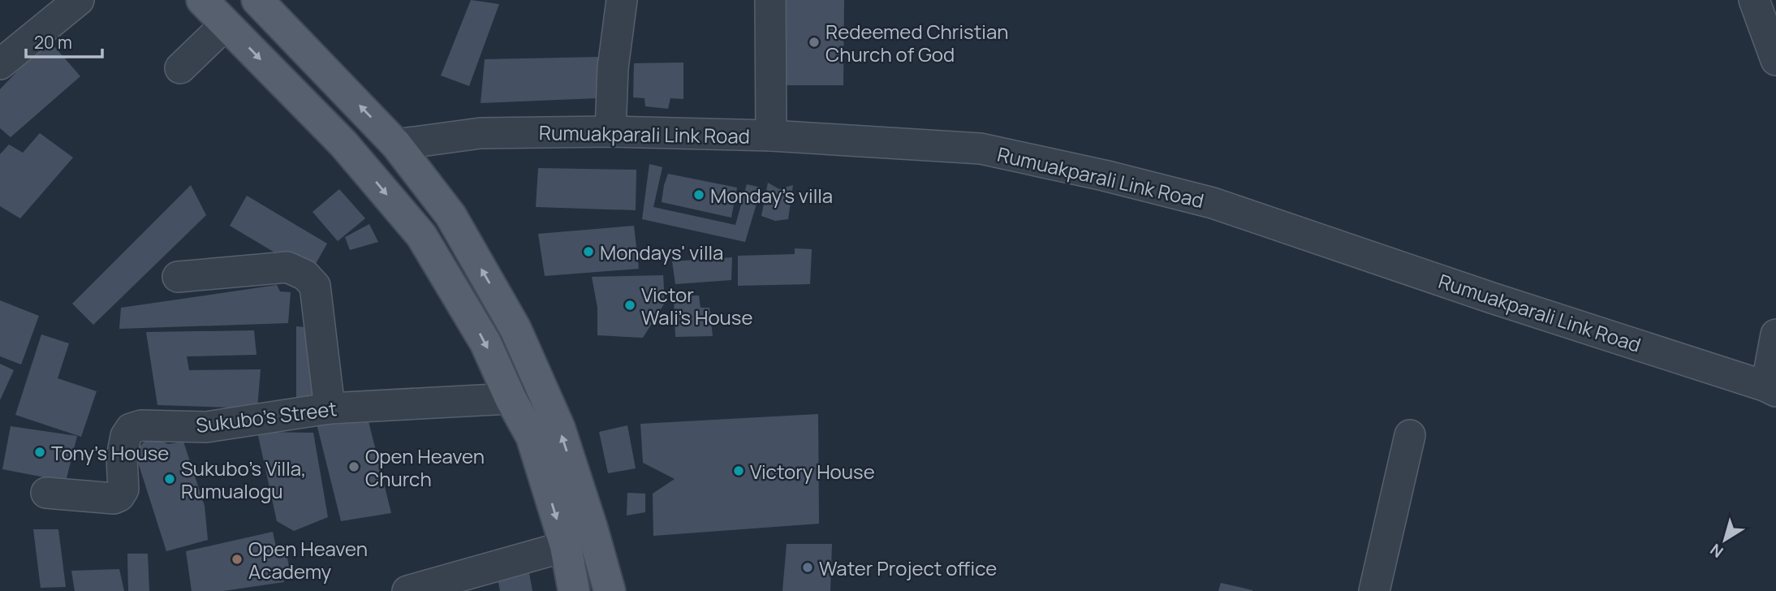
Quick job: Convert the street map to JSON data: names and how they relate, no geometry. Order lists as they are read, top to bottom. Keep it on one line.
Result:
{"streets":{"street":["Rumuakparali Link Road","Sukubo's Street"]},"places":["Redeemed Christian Church of God","Monday's villa","Mondays' villa","Victor Wali's House","Tony's House","Open Heaven Church","Victory House","Sukubo's Villa, Rumualogu","Open Heaven Academy","Water Project office"],"scale_bar":"20 m","north":"bottom left"}
